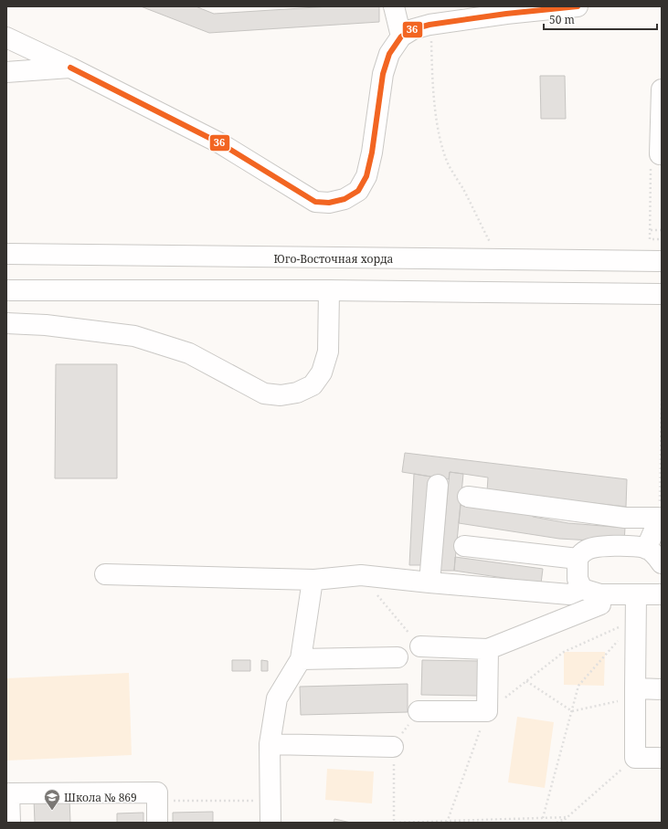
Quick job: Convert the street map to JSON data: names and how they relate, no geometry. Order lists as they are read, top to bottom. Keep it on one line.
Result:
{"streets":{"main road":["Юго-Восточная хорда"]},"places":{"school or university":["Школа № 869"]},"lines":["transit line 36"],"scale_bar":"50 m"}
